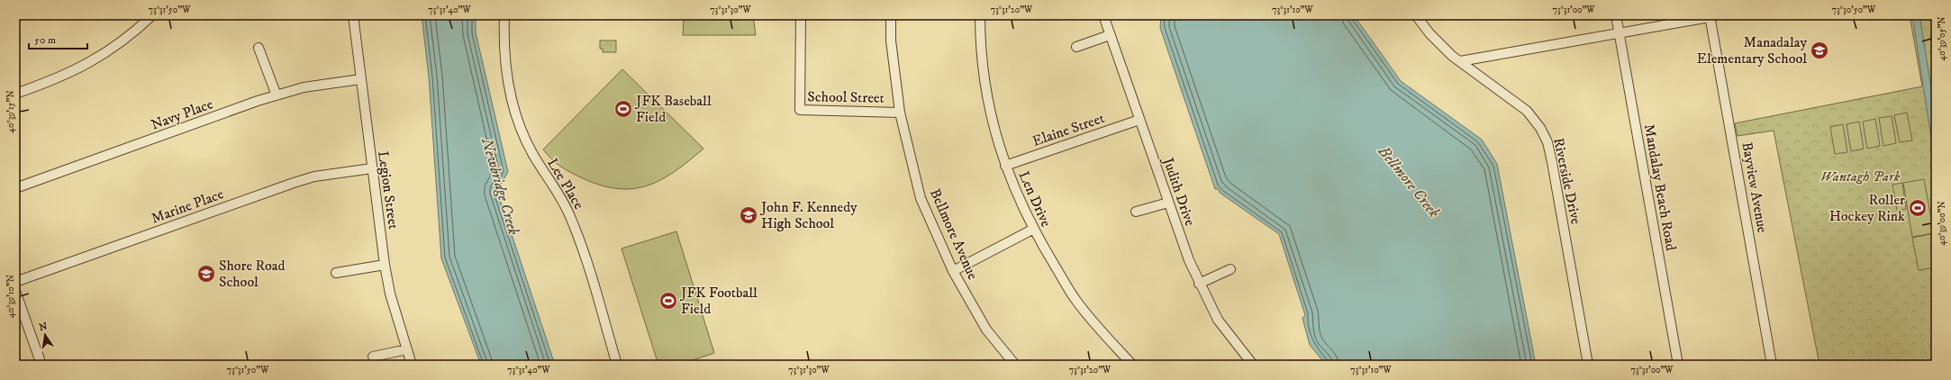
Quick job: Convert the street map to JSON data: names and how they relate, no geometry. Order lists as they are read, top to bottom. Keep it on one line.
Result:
{"streets":{"street":["School Street","Navy Place","Elaine Street","Riverside Drive","Lee Place","Mandalay Beach Road","Bayview Avenue","Legion Street","Judith Drive","Len Drive","Marine Place","Bellmore Avenue"]},"crossings":[["School Street","Bellmore Avenue"],["Navy Place","Legion Street"],["Elaine Street","Judith Drive"],["Elaine Street","Len Drive"],["Legion Street","Marine Place"]],"water":["Bellmore Creek","Newbridge Creek"],"parks":["Wantagh Park"],"places":{"school or university":["Manadalay Elementary School","John F. Kennedy High School","Shore Road School"],"sports":["JFK Baseball Field","Roller Hockey Rink","JFK Football Field"]},"scale_bar":"50 m","north":"top","coordinates":["73°31'50\"W","73°31'40\"W","73°31'30\"W","73°31'20\"W","73°31'10\"W","73°31'00\"W","73°30'50\"W","40°39'05\"N","40°39'15\"N","40°39'00\"N","40°39'10\"N"]}
